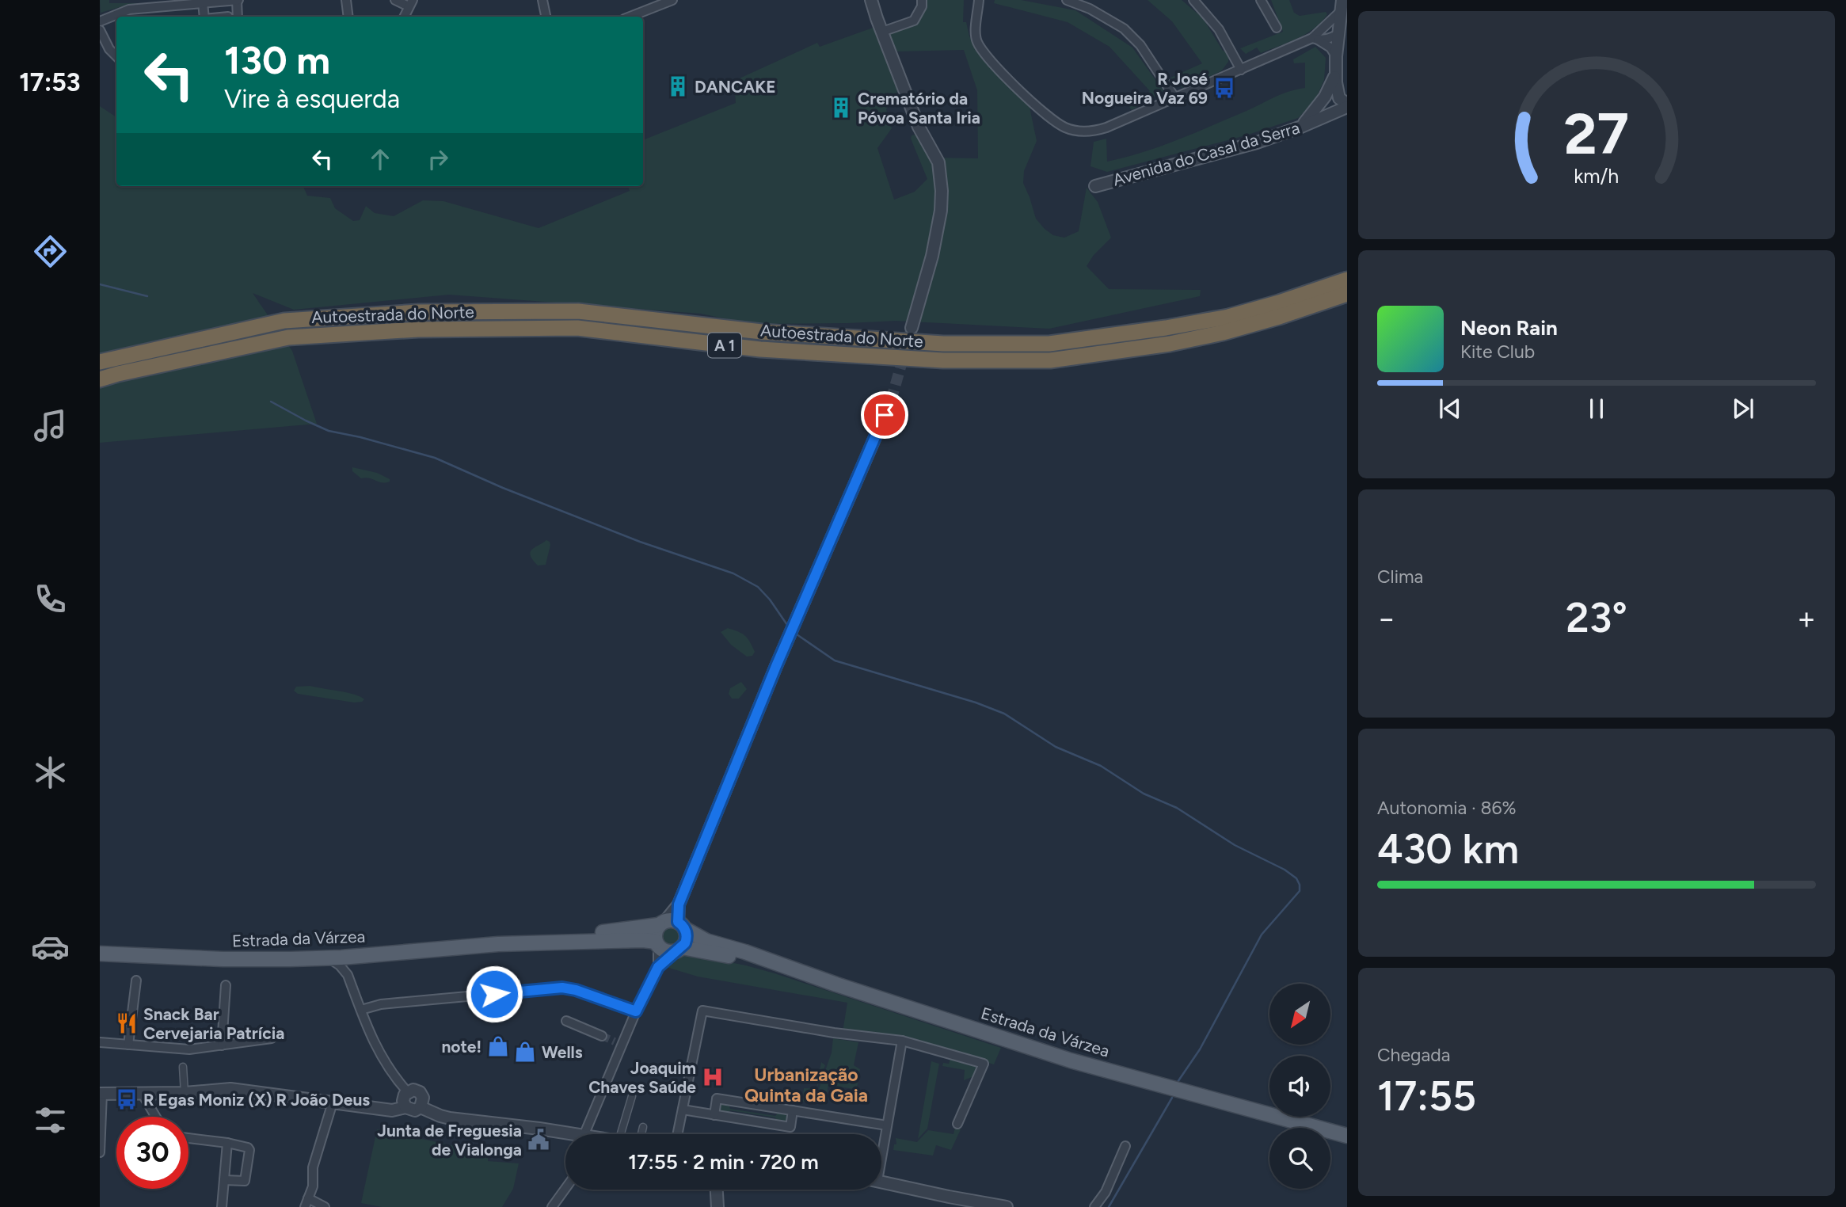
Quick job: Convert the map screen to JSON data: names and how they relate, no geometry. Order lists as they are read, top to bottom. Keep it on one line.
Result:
{"streets":{"highway":["Autoestrada do Norte","A 1"],"main road":["Estrada da Várzea"],"street":["Avenida do Casal da Serra"]},"districts":["Urbanização Quinta da Gaia"],"places":{"building":["DANCAKE","Crematório da Póvoa Santa Iria"],"bus stop":["R José Nogueira Vaz 69","R Egas Moniz (X) R João Deus"],"restaurant":["Snack Bar Cervejaria Patrícia"],"shop":["note!","Wells"],"hospital":["Joaquim Chaves Saúde"],"public building":["Junta de Freguesia de Vialonga"]},"north":"bottom left","page":{"tabs":"17:53","turn":["130 m","Vire à esquerda"],"song":["Neon Rain","Kite Club"],"tile":["Clima",["Autonomia · 86%","430 km"],["Chegada","17:55"]],"heat":["−","23°","+"],"limit":"30","trip":"17:55 · 2 min · 720 m","gauge":["27","km/h"]}}
